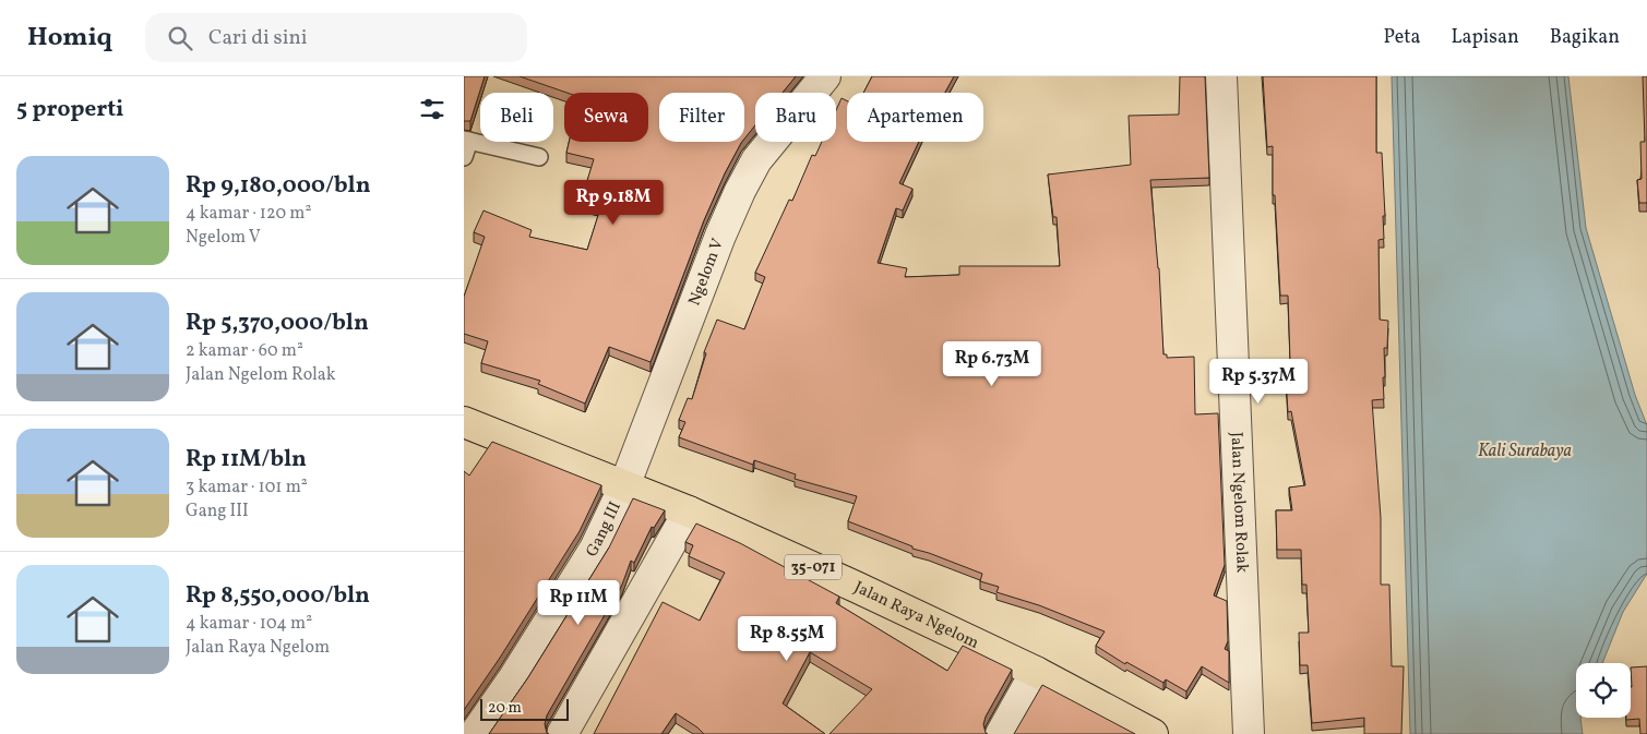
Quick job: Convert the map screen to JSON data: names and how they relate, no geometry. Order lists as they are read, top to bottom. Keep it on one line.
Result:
{"streets":{"main road":["35-071","Jalan Raya Ngelom"],"street":["Ngelom V","Jalan Ngelom Rolak","Gang III"]},"crossings":[["Ngelom V","Gang III"],["Ngelom V","Jalan Raya Ngelom"],["Gang III","Jalan Raya Ngelom"]],"water":["Kali Surabaya"],"scale_bar":"20 m","page":{"header":"Homiq","search":"Cari di sini","nav":["Peta","Lapisan","Bagikan"],"heading":"5 properti","chip":["Beli","Sewa","Filter","Baru","Apartemen"],"list":[{"name":"Rp 9,180,000/bln","note":"4 kamar · 120 m² · Ngelom V"},{"name":"Rp 5,370,000/bln","note":"2 kamar · 60 m² · Jalan Ngelom Rolak"},{"name":"Rp 11M/bln","note":"3 kamar · 101 m² · Gang III"},{"name":"Rp 8,550,000/bln","note":"4 kamar · 104 m² · Jalan Raya Ngelom"}],"price":["Rp 9.18M","Rp 6.73M","Rp 5.37M","Rp 11M","Rp 8.55M"],"scale":"20 m"}}
